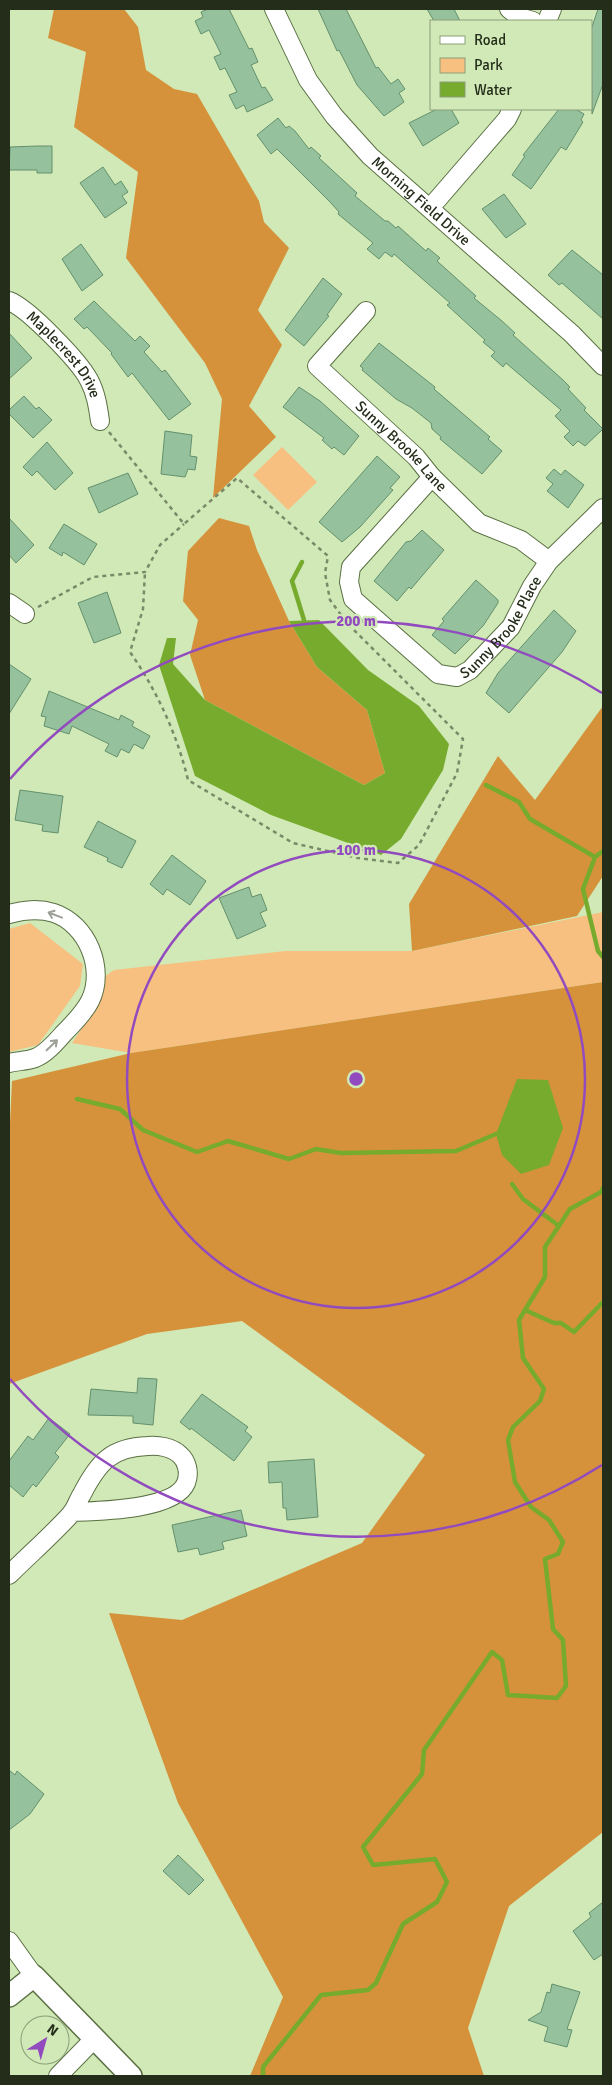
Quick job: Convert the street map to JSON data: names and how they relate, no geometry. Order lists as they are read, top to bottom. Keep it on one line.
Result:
{"streets":{"street":["Morning Field Drive","Maplecrest Drive","Sunny Brooke Lane","Sunny Brooke Place"]},"crossings":[["Sunny Brooke Lane","Sunny Brooke Place"]],"legend":["Road","Park","Water"],"north":"top right","rings":["200 m","100 m"]}
